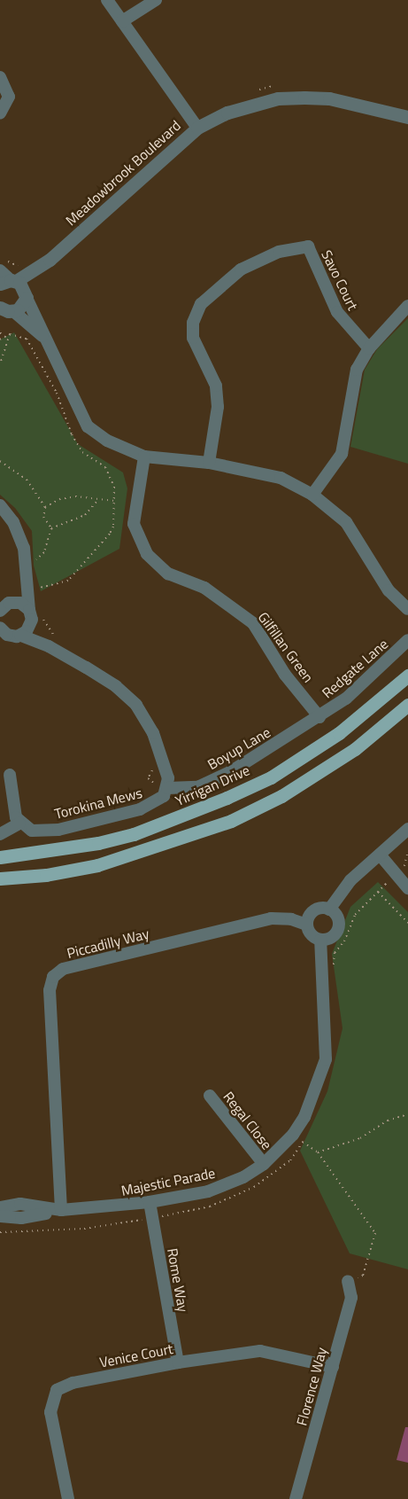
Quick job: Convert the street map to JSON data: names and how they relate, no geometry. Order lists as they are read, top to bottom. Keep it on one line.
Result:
{"streets":{"main road":["Yirrigan Drive"],"street":["Meadowbrook Boulevard","Savo Court","Gilfillan Green","Redgate Lane","Boyup Lane","Torokina Mews","Piccadilly Way","Regal Close","Majestic Parade","Rome Way","Venice Court","Florence Way"]},"crossings":[["Gilfillan Green","Redgate Lane"],["Gilfillan Green","Boyup Lane"],["Redgate Lane","Boyup Lane"],["Boyup Lane","Torokina Mews"],["Piccadilly Way","Majestic Parade"],["Regal Close","Majestic Parade"],["Majestic Parade","Rome Way"],["Rome Way","Venice Court"],["Venice Court","Florence Way"]]}
